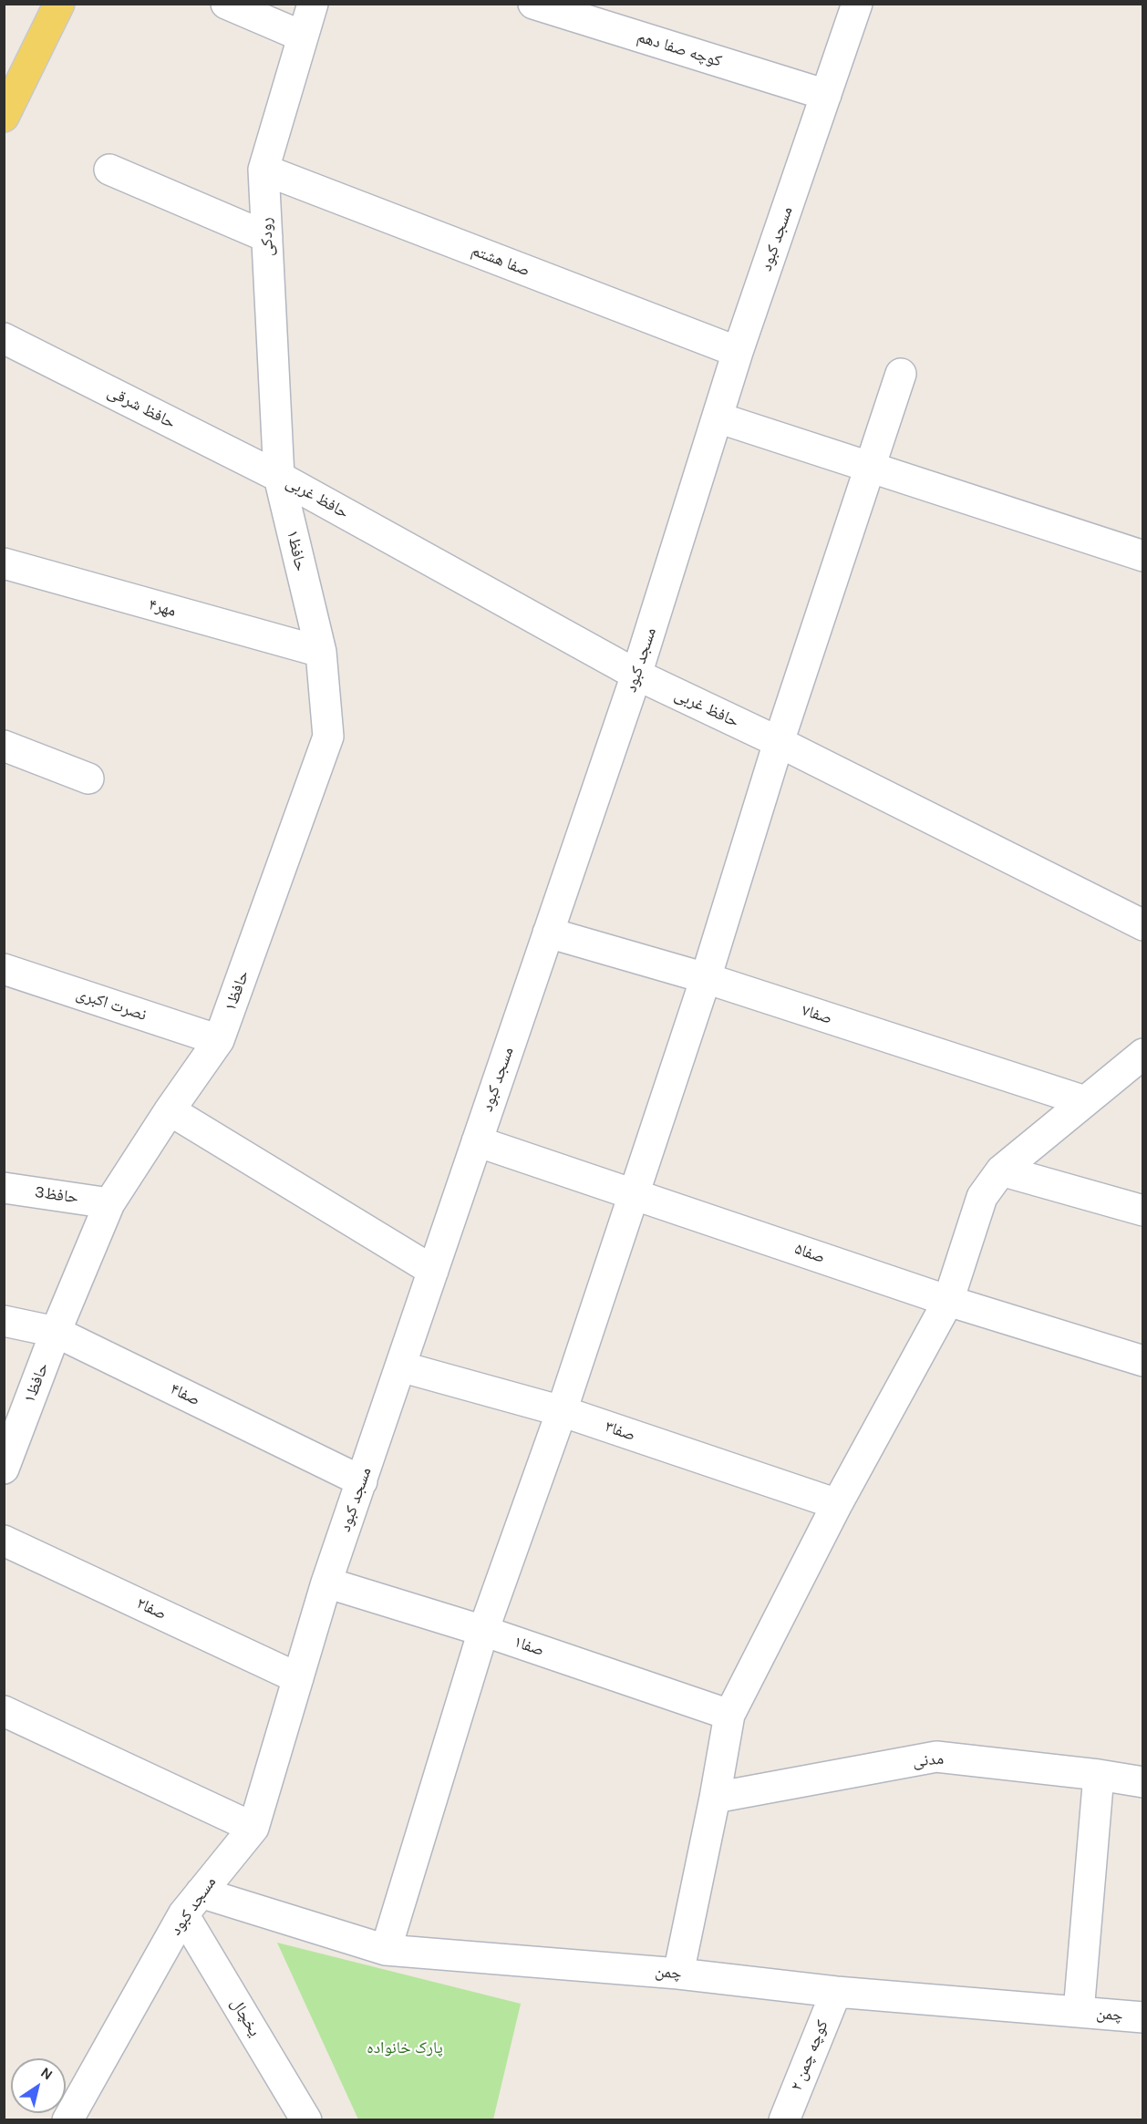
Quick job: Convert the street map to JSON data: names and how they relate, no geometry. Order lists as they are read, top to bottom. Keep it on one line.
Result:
{"streets":{"street":["کوچه صفا دهم","رودکی","مسجد کبود","صفا هشتم","حافظ شرقی","حافظ غربی","حافظ۱","مهر۴","نصرت اکبری","صفا۷","حافظ3","صفا۵","صفا۴","صفا۳","صفا۲","صفا۱","مدنی","چمن","یخچال","کوچه چمن ۲"]},"crossings":[["کوچه صفا دهم","مسجد کبود"],["رودکی","صفا هشتم"],["رودکی","حافظ شرقی"],["رودکی","حافظ غربی"],["رودکی","حافظ۱"],["مسجد کبود","صفا هشتم"],["مسجد کبود","حافظ غربی"],["مسجد کبود","صفا۷"],["مسجد کبود","صفا۵"],["مسجد کبود","صفا۴"],["مسجد کبود","صفا۳"],["مسجد کبود","صفا۲"],["مسجد کبود","صفا۱"],["مسجد کبود","چمن"],["مسجد کبود","یخچال"],["حافظ شرقی","حافظ غربی"],["حافظ شرقی","حافظ۱"],["حافظ غربی","حافظ۱"],["حافظ۱","مهر۴"],["حافظ۱","نصرت اکبری"],["حافظ۱","حافظ3"],["حافظ۱","صفا۴"],["چمن","یخچال"],["چمن","کوچه چمن ۲"]],"parks":["پارک خانواده"],"north":"top right"}
